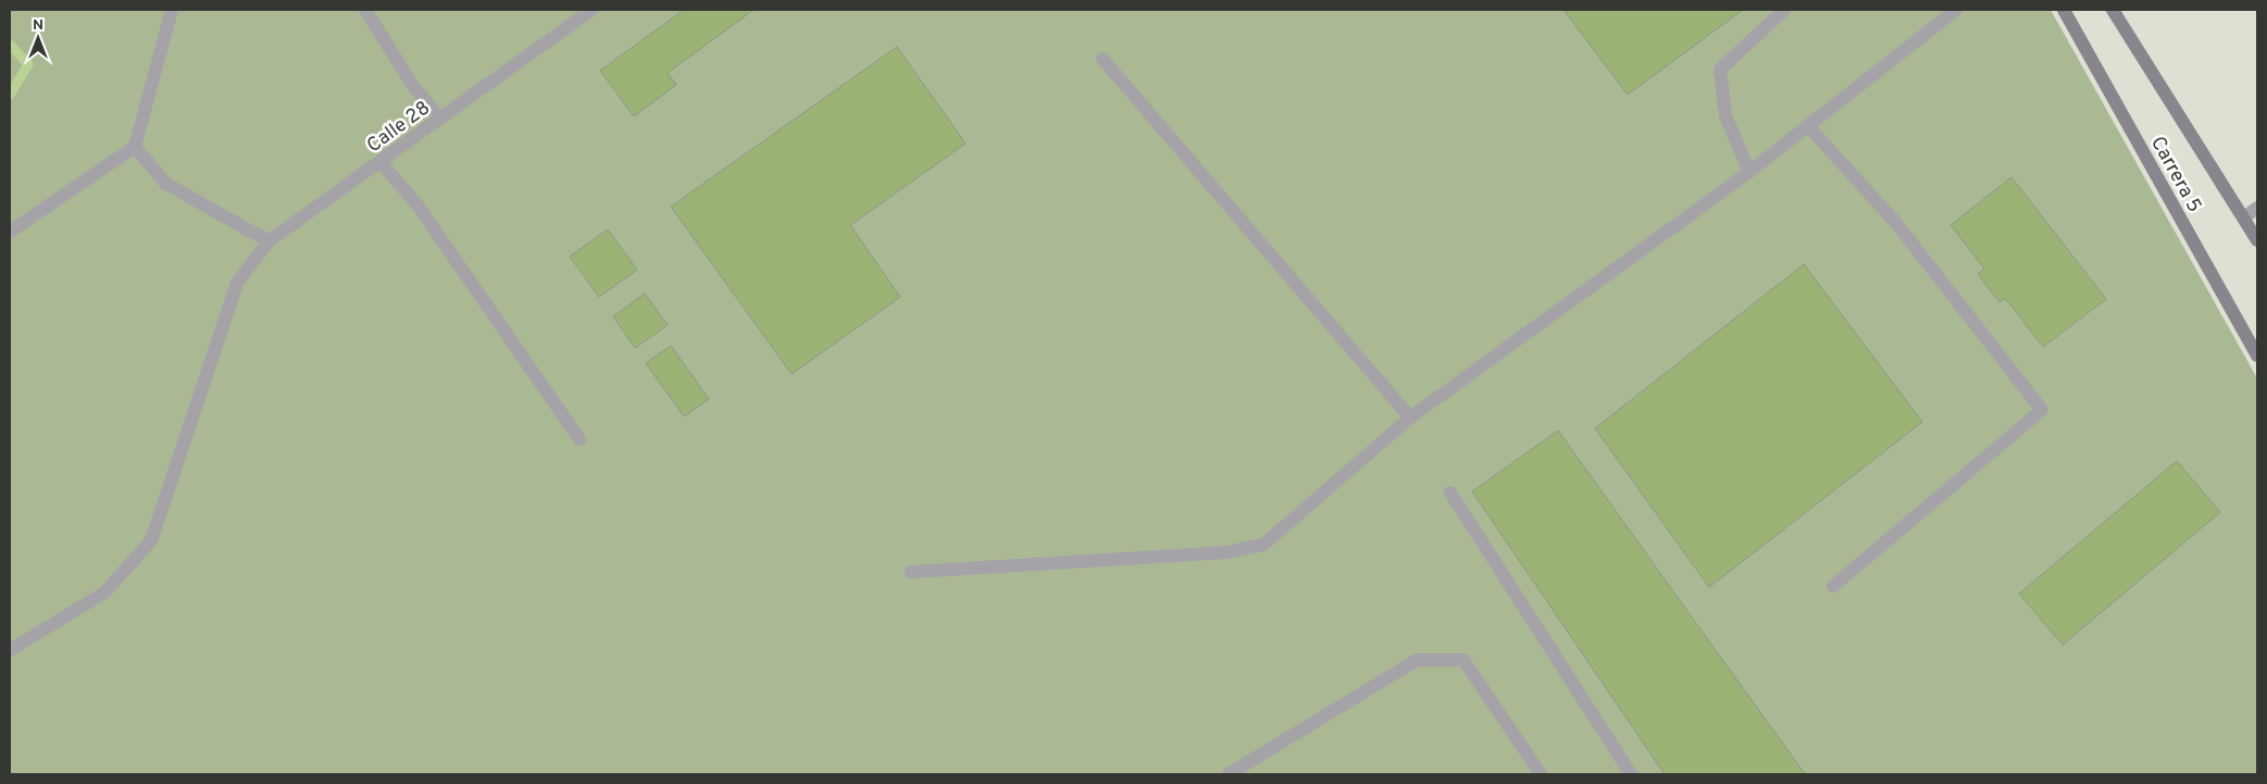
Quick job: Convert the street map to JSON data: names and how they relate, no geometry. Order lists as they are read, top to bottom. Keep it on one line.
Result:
{"streets":{"main road":["Carrera 5"],"street":["Calle 28"]},"north":"top"}
